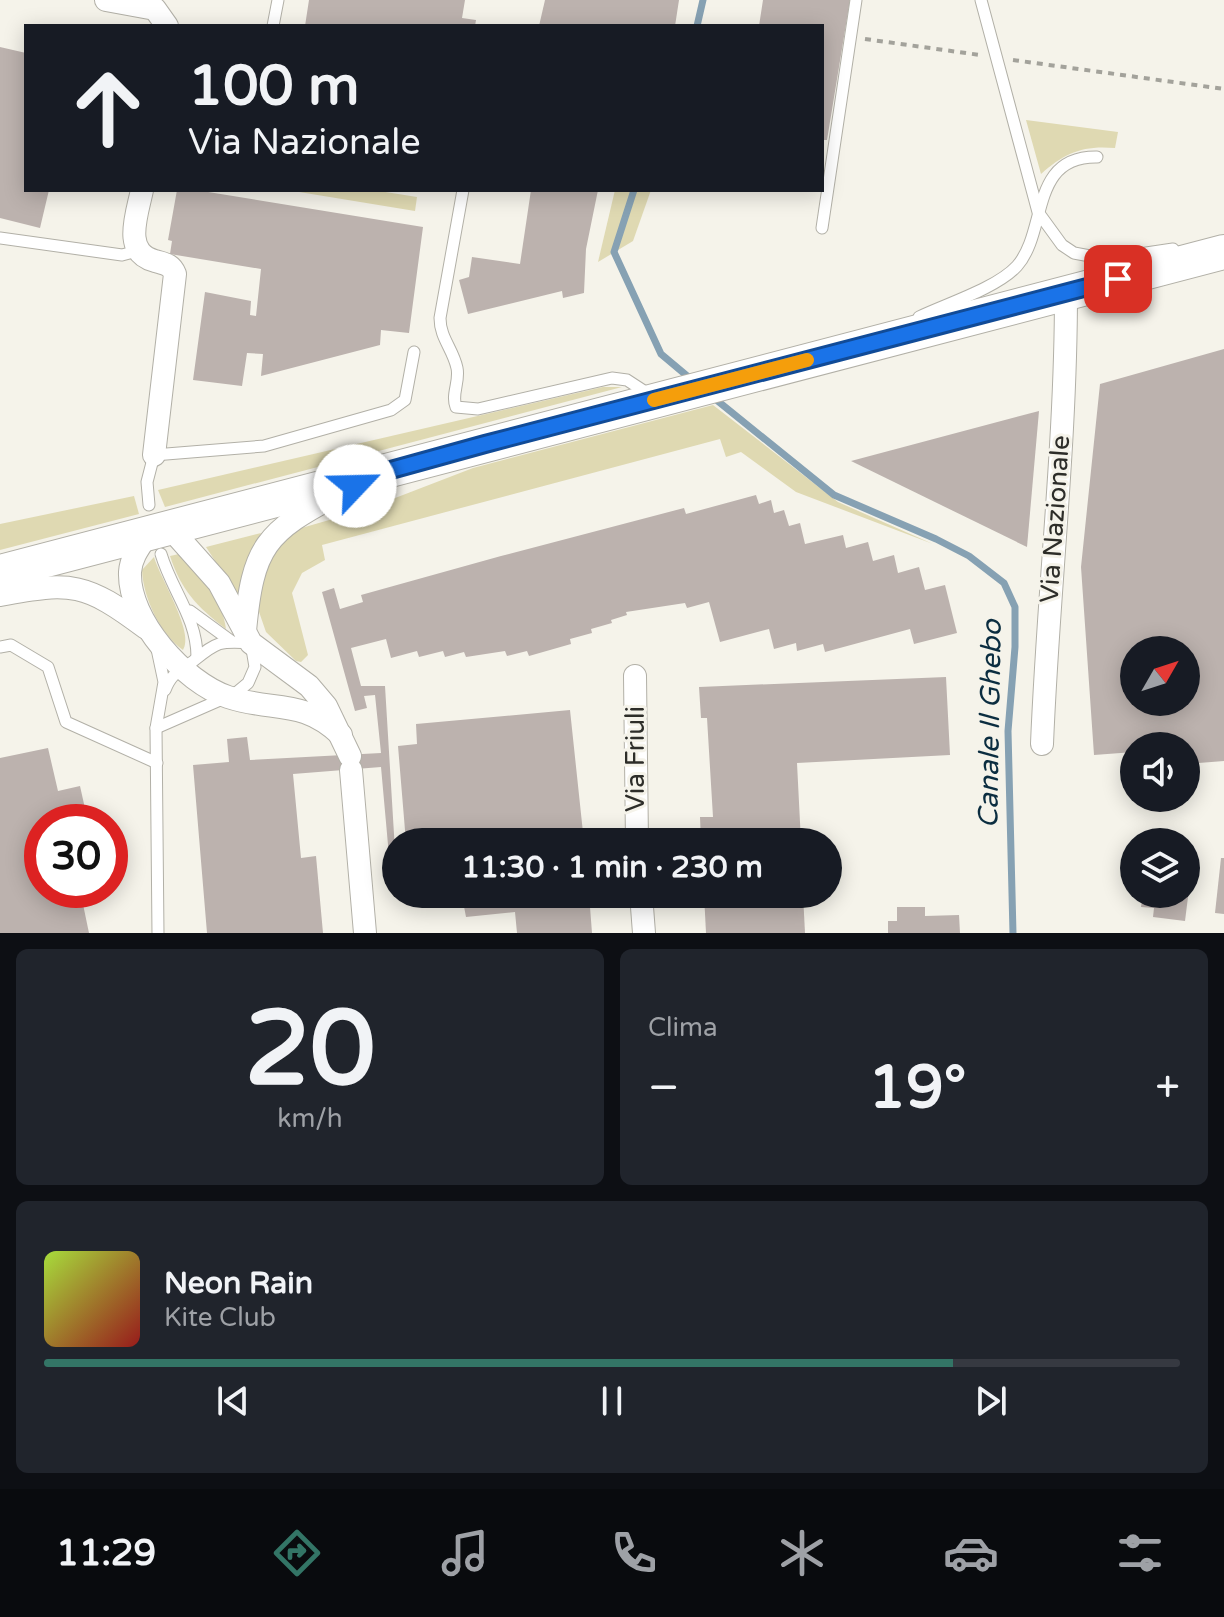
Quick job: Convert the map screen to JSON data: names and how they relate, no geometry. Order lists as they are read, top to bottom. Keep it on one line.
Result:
{"streets":{"street":["Via Nazionale","Via Friuli"]},"water":["Canale Il Ghebo"],"north":"top right","page":{"turn":["100 m","Via Nazionale"],"limit":"30","trip":"11:30 · 1 min · 230 m","tile":[["20","km/h"],"Clima"],"heat":["−","19°","+"],"song":["Neon Rain","Kite Club"],"tabs":"11:29"}}
